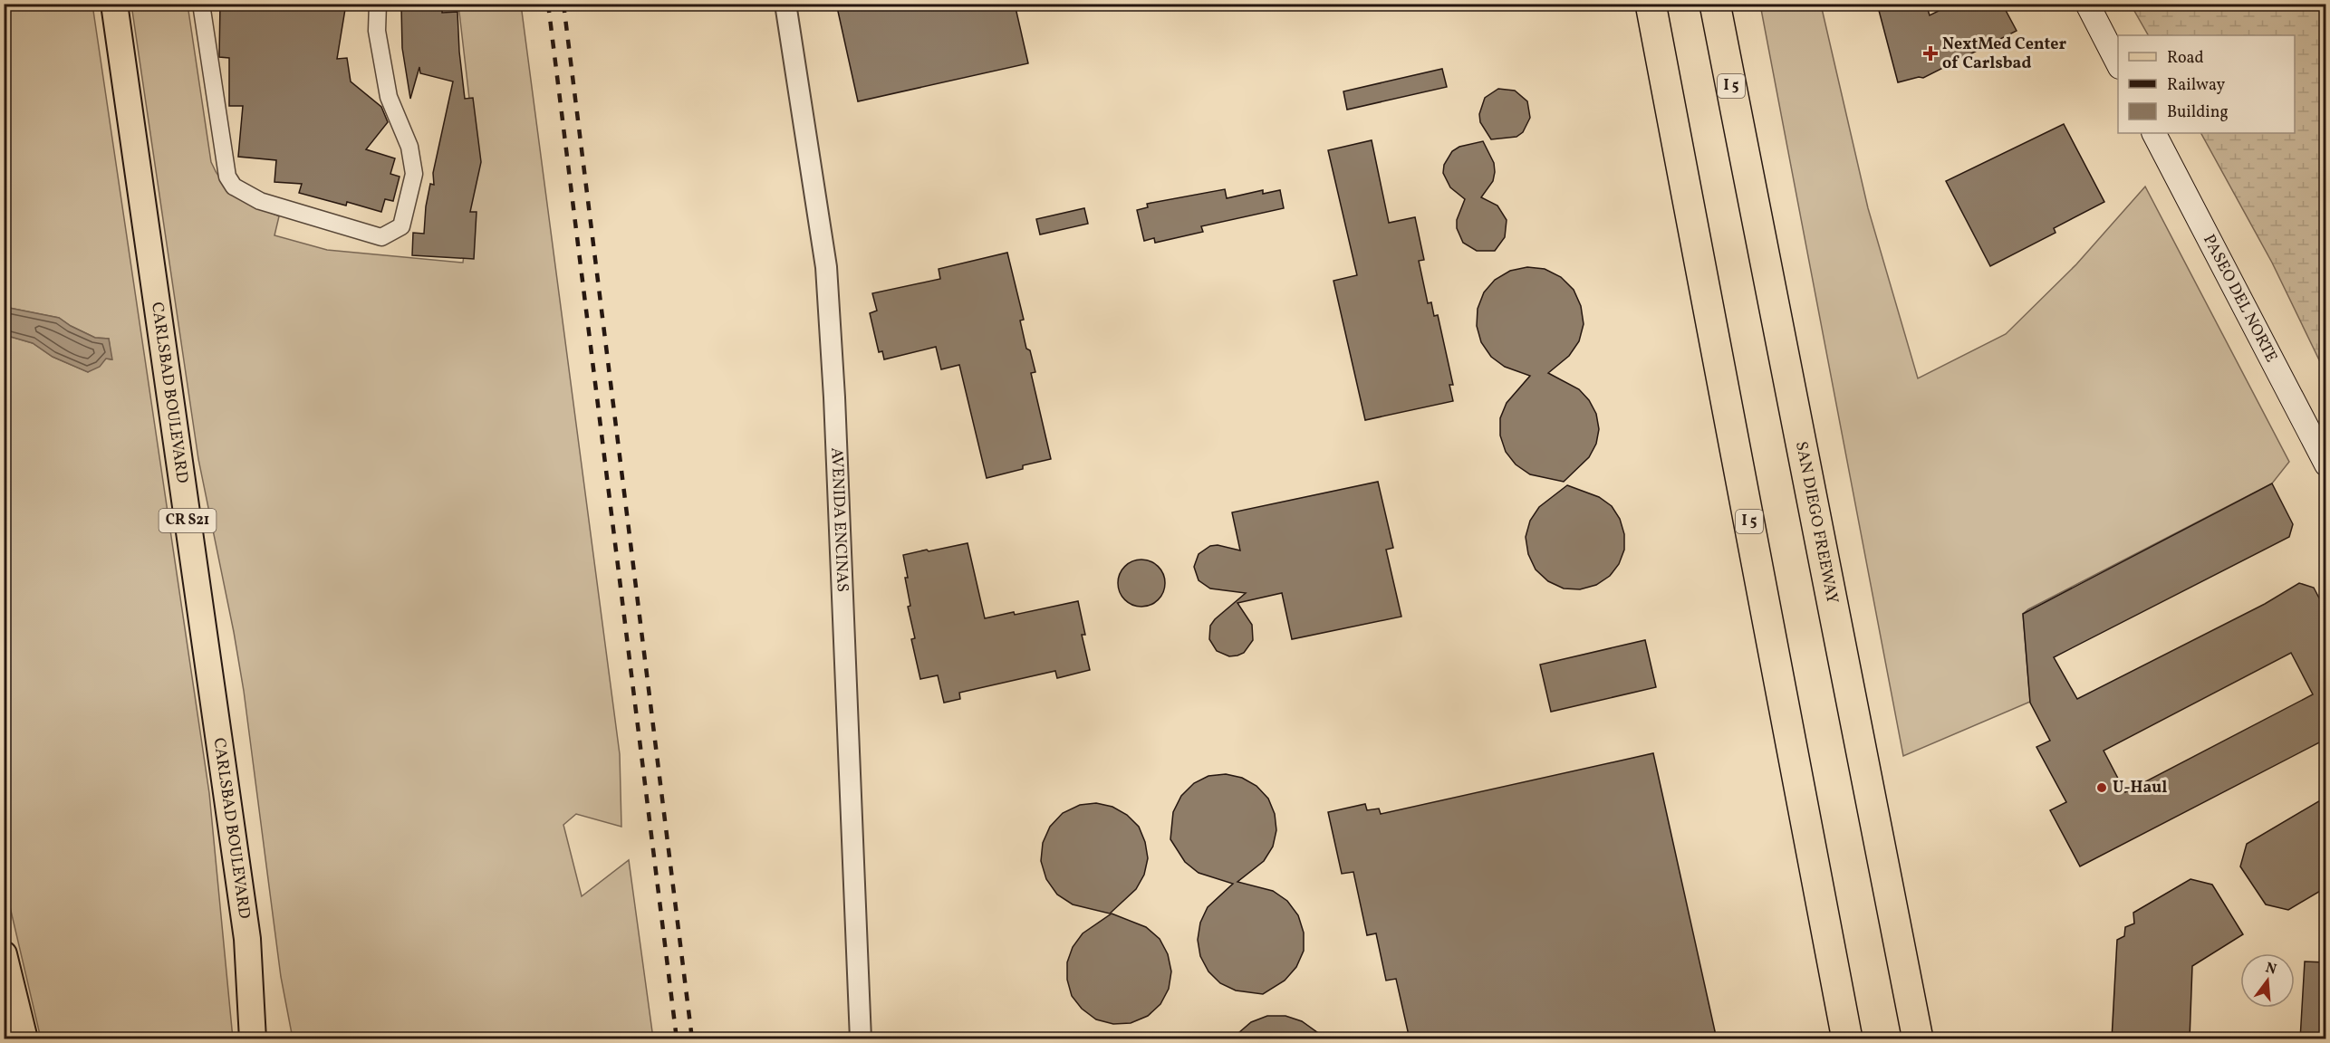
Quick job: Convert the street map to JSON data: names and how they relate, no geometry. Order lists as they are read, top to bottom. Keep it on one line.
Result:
{"streets":{"highway":["I 5","SAN DIEGO FREEWAY"],"main road":["PASEO DEL NORTE","CARLSBAD BOULEVARD","CR S21"],"street":["AVENIDA ENCINAS"]},"places":{"health":["NextMed Center of Carlsbad"],"other":["U-Haul"]},"legend":["Road","Railway","Building"],"north":"top"}
